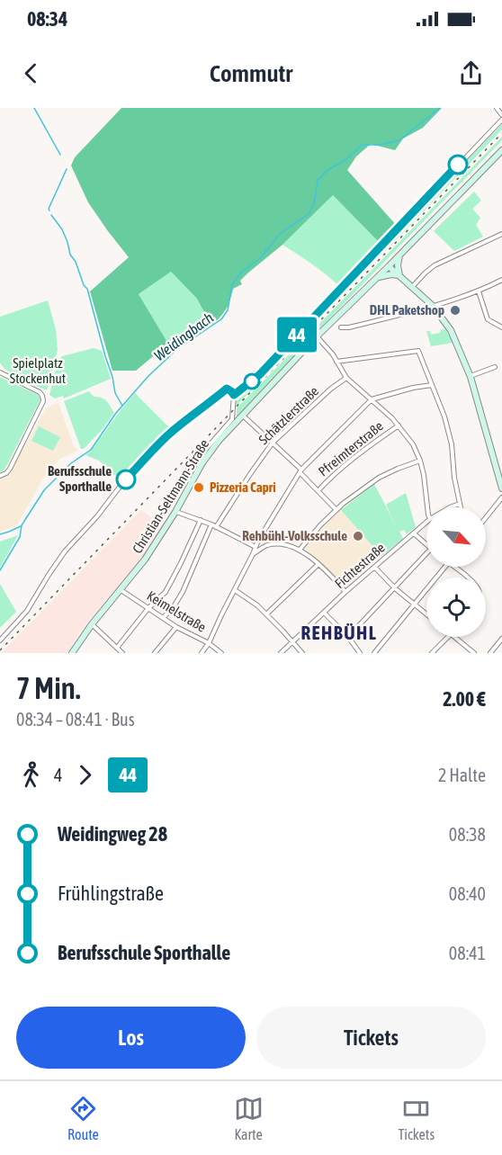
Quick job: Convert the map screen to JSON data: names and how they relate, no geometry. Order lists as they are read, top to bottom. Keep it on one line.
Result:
{"streets":{"main road":["Christian-Seltmann-Straße"],"street":["Schätzlerstraße","Pfreimterstraße","Fichtestraße","Keimelstraße"]},"crossings":[["Schätzlerstraße","Keimelstraße"],["Christian-Seltmann-Straße","Keimelstraße"]],"districts":["REHBÜHL"],"water":["Weidingbach"],"parks":["Spielplatz Stockenhut"],"places":["DHL Paketshop","Berufsschule Sporthalle","Pizzeria Capri","Rehbühl-Volksschule"],"lines":["bus line 44"],"north":"bottom right","page":{"status":"08:34","header":"Commutr","on_map":"44","heading":["7 Min.","08:34 – 08:41 · Bus","2.00 €"],"legs":["4","44","2 Halte"],"list":[{"name":"Weidingweg 28","value":"08:38"},{"name":"Frühlingstraße","value":"08:40"},{"name":"Berufsschule Sporthalle","value":"08:41"}],"buttons":["Los","Tickets"],"tabs":["Route","Karte","Tickets"]}}
